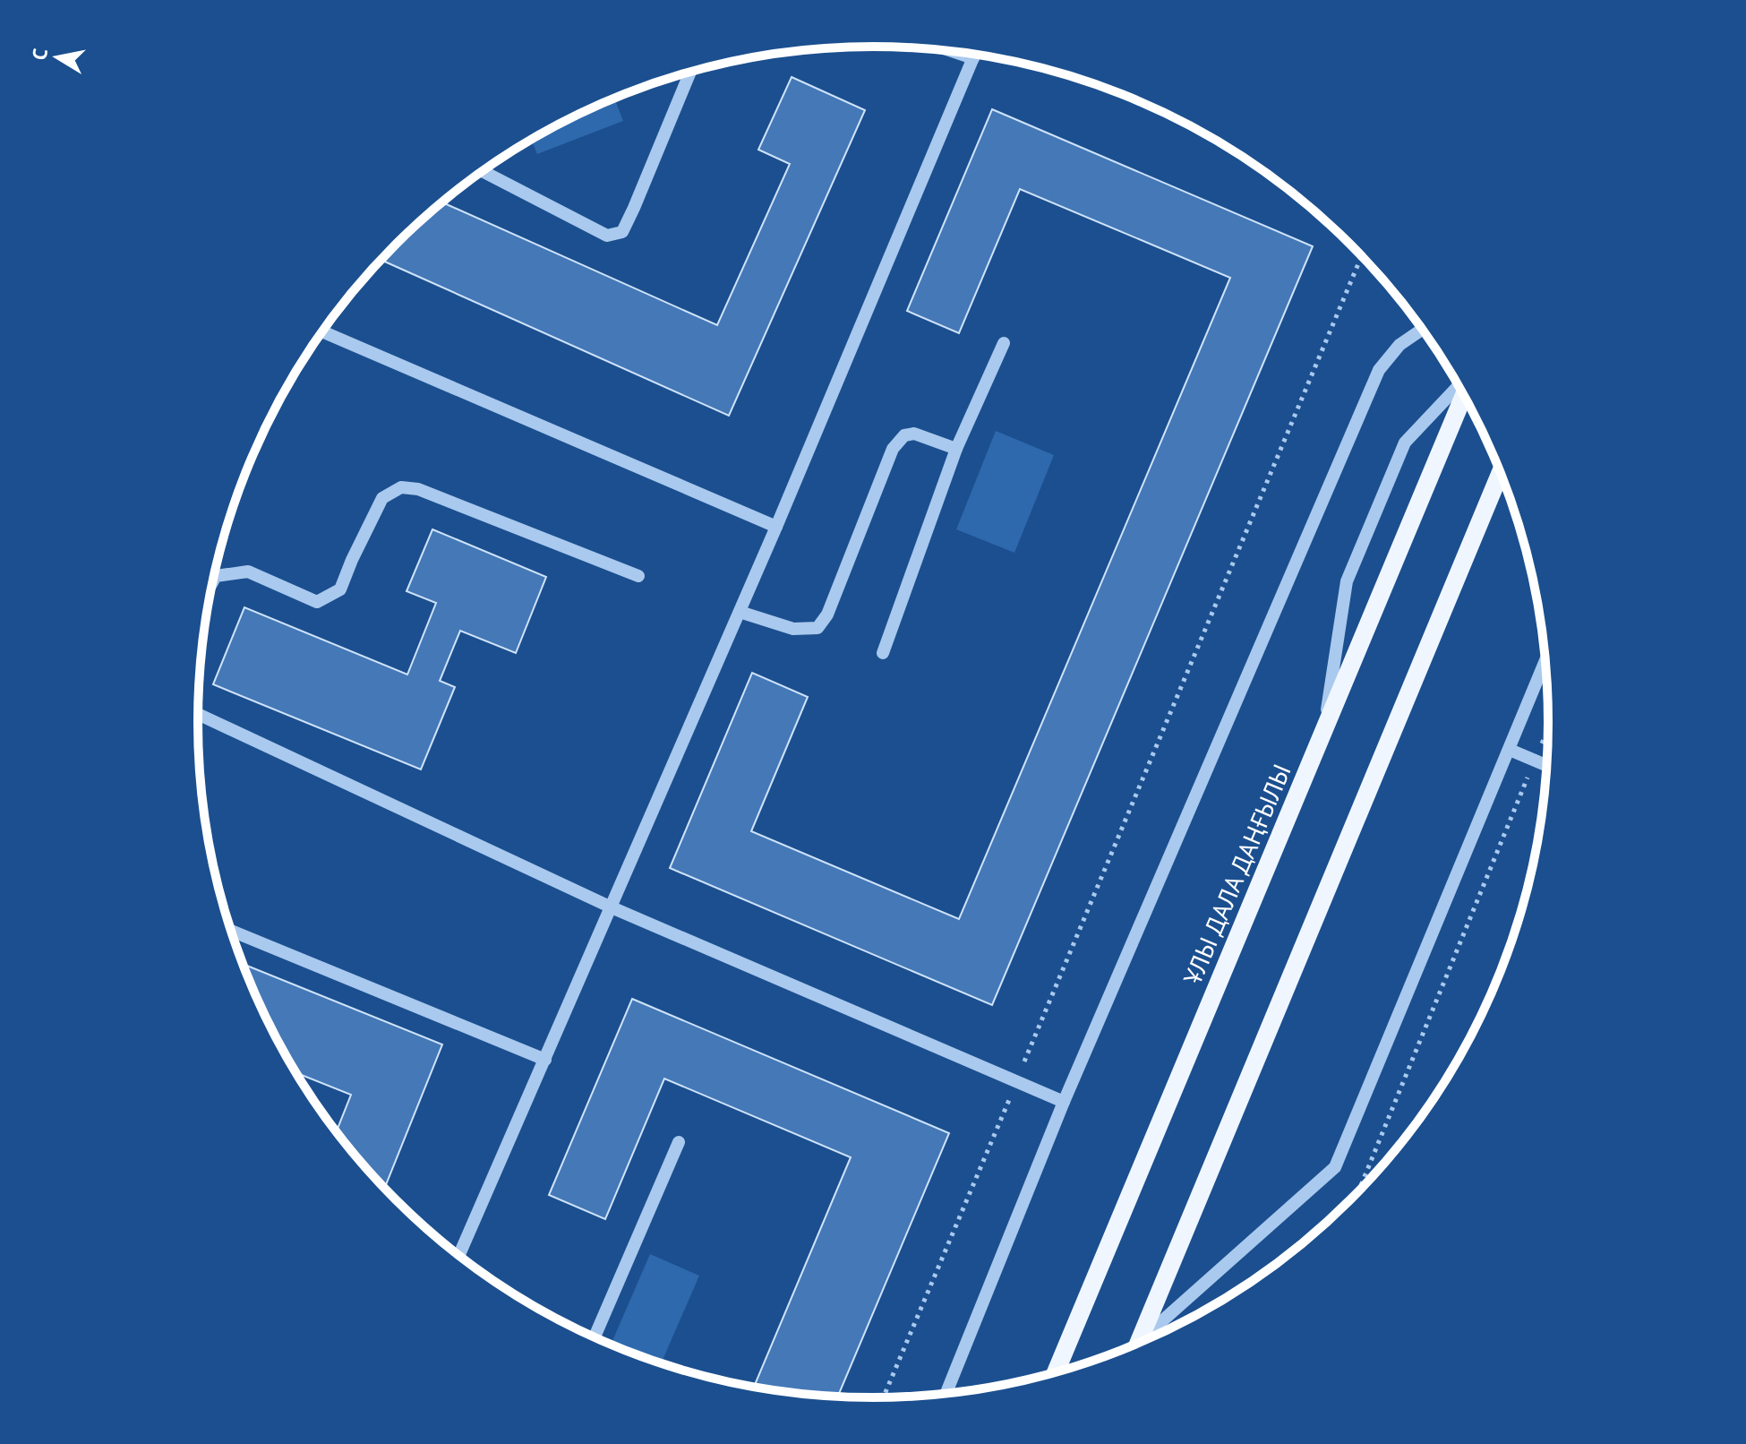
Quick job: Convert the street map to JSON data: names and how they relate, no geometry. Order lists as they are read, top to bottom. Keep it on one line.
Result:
{"streets":{"main road":["ҰЛЫ ДАЛА ДАҢҒЫЛЫ"]},"north":"left"}
